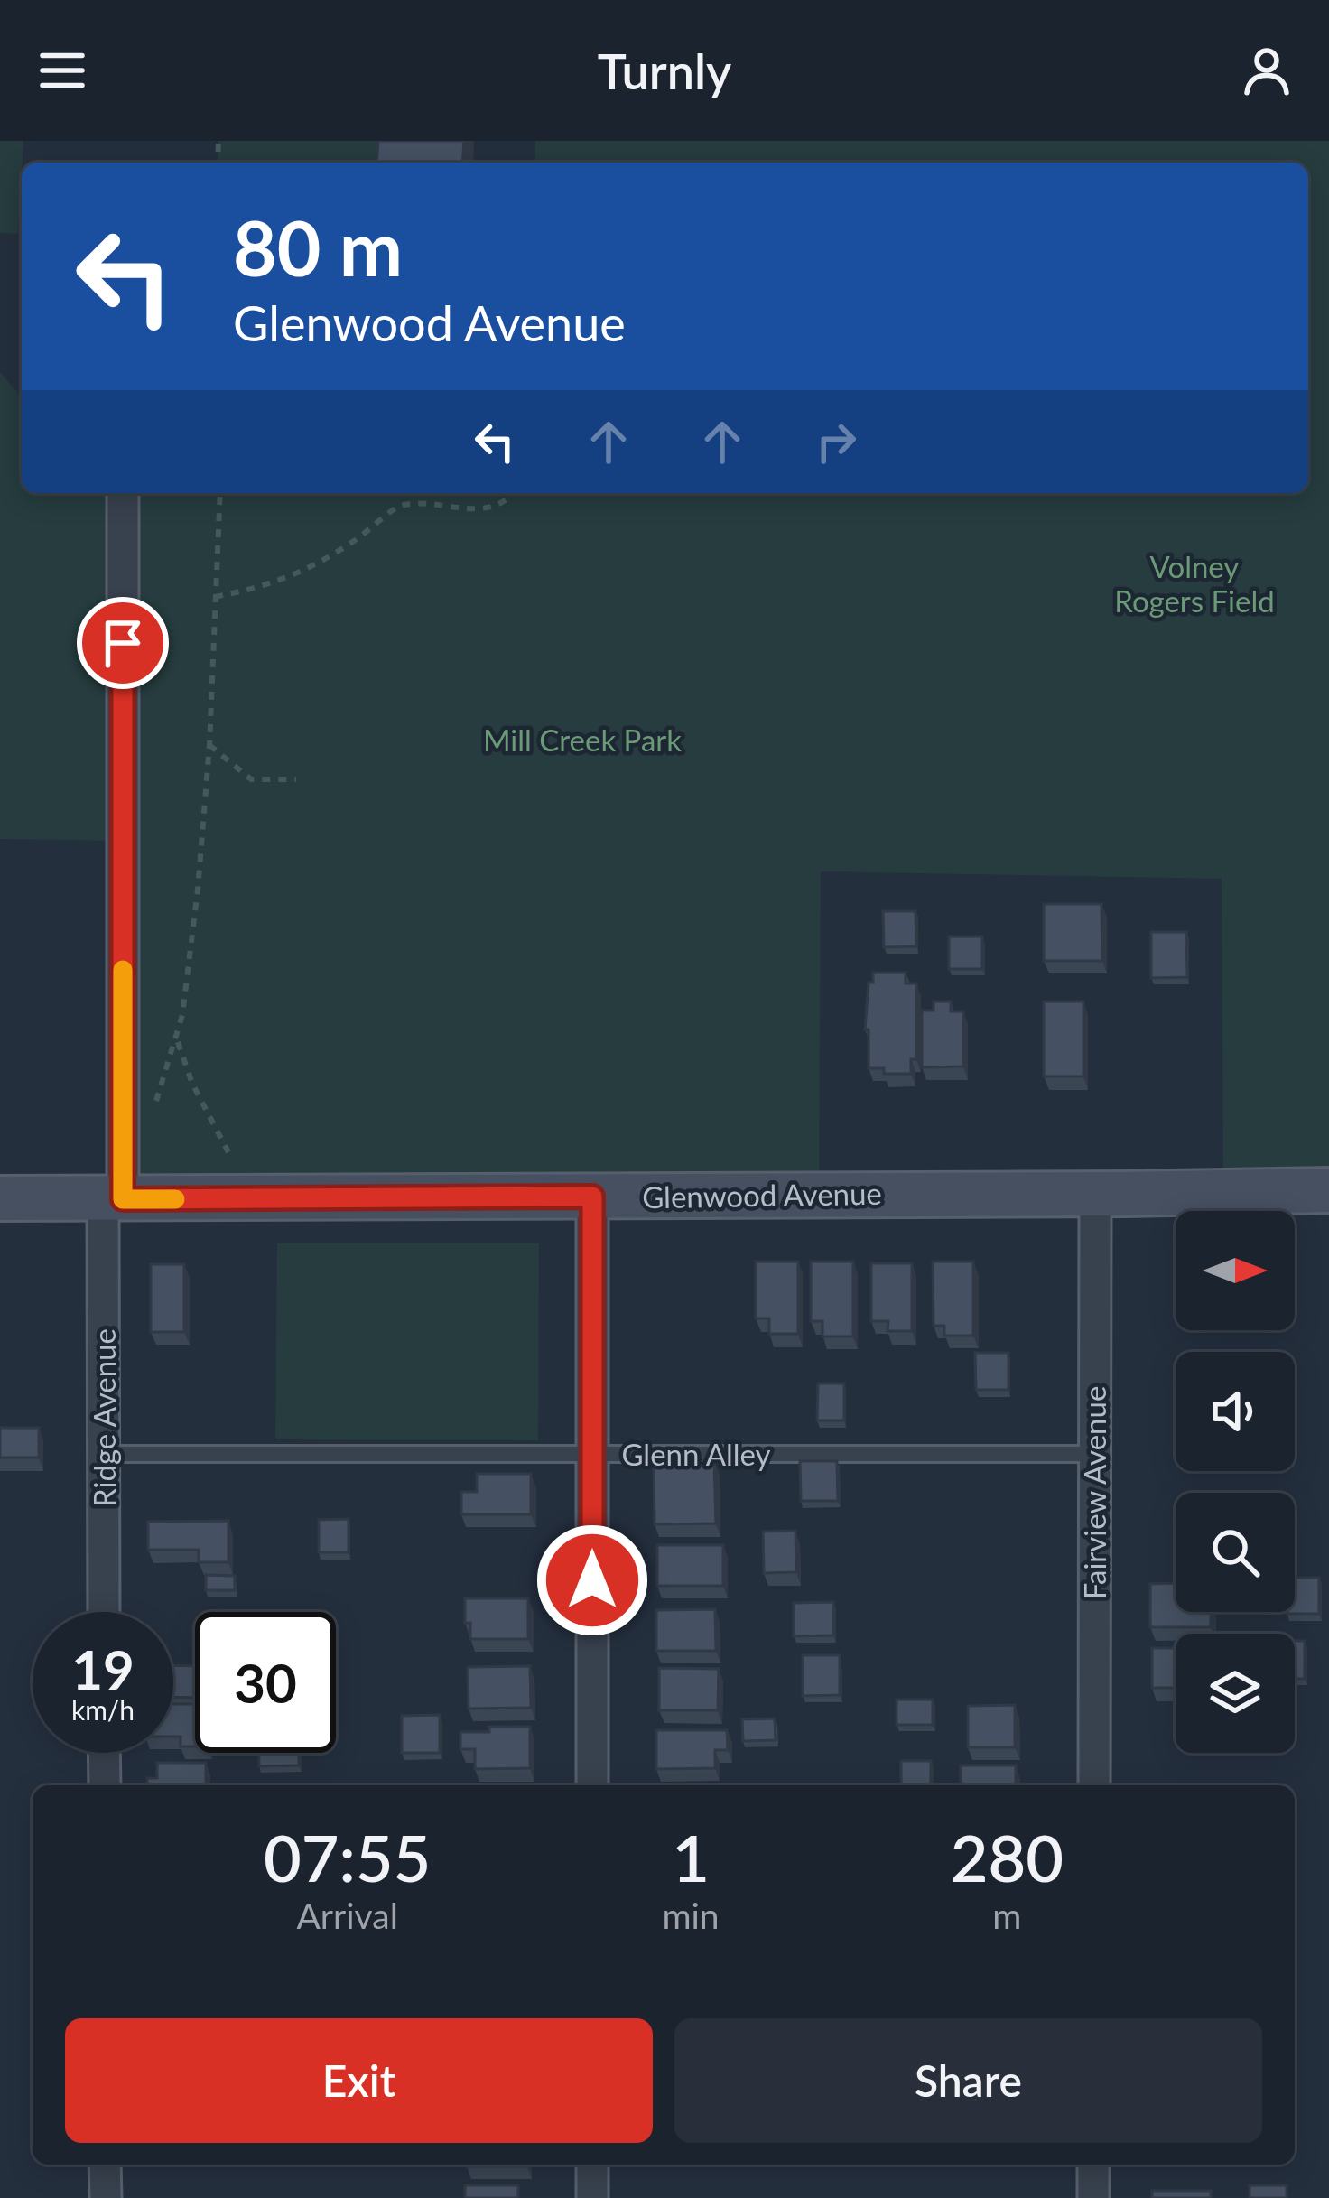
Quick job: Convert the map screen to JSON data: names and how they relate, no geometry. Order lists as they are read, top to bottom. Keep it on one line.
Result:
{"streets":{"main road":["Glenwood Avenue"],"street":["Ridge Avenue","Fairview Avenue"],"lane":["Glenn Alley"]},"crossings":[["Glenwood Avenue","Ridge Avenue"],["Glenwood Avenue","Fairview Avenue"],["Ridge Avenue","Glenn Alley"],["Glenn Alley","Fairview Avenue"]],"parks":["Volney Rogers Field","Mill Creek Park"],"north":"right","page":{"header":"Turnly","turn":["80 m","Glenwood Avenue"],"speed":"19 km/h","limit":"30","eta":["07:55","Arrival","1","min","280","m"],"buttons":["Exit","Share"]}}
